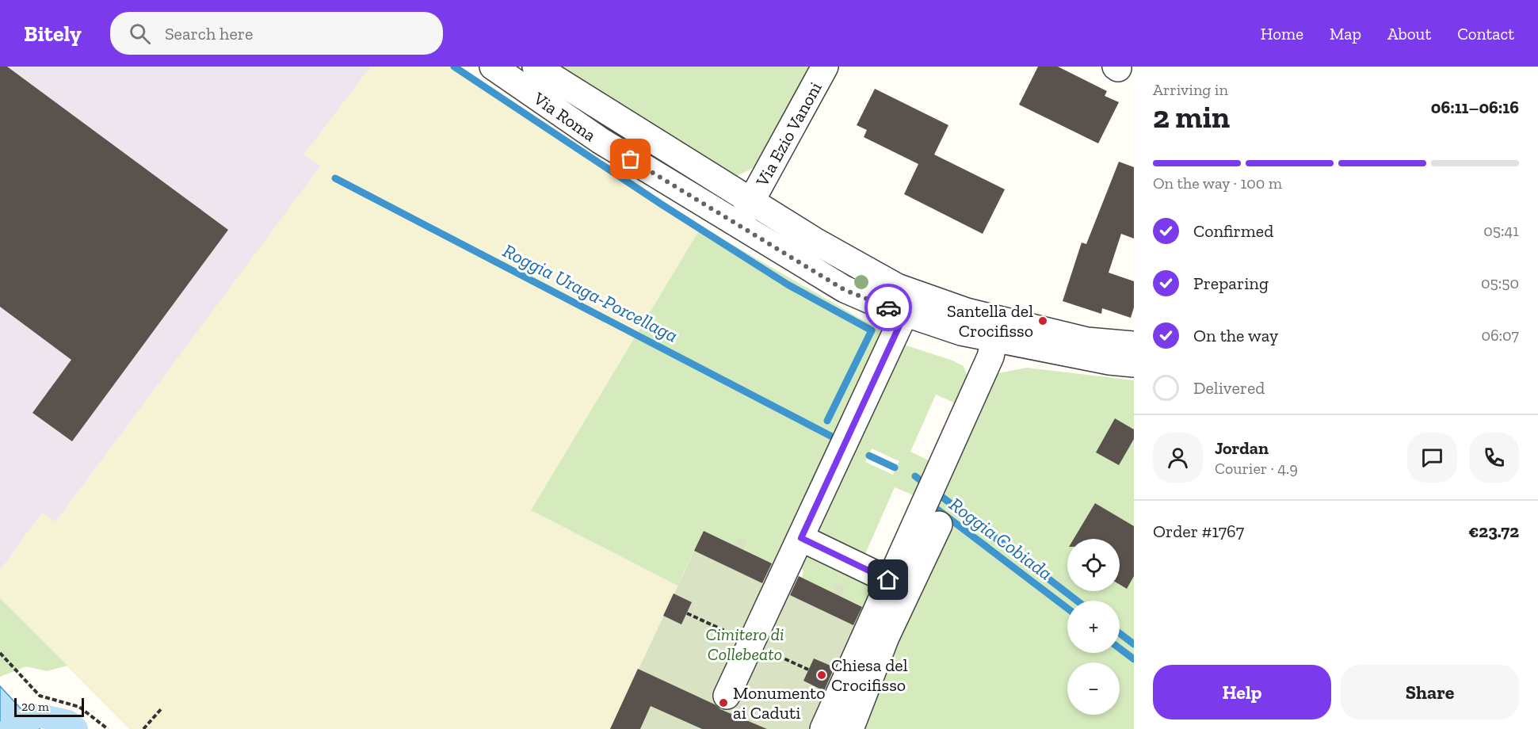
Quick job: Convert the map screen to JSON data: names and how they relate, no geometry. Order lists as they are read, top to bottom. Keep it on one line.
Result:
{"streets":{"street":["Via Roma","Via Ezio Vanoni"]},"crossings":[["Via Roma","Via Ezio Vanoni"]],"water":["Roggia Uraga-Porcellaga","Roggia Cobiada"],"parks":["Cimitero di Collebeato"],"places":["Santella del Crocifisso","Chiesa del Crocifisso","Monumento ai Caduti"],"scale_bar":"20 m","page":{"header":"Bitely","search":"Search here","nav":["Home","Map","About","Contact"],"heading":["2 min","Arriving in","06:11–06:16"],"panel":["Jordan","Courier · 4.9","Order #1767","€23.72"],"bar":"On the way · 100 m","list":[["Confirmed","05:41"],["Preparing","05:50"],["On the way","06:07"],"Delivered"],"map_buttons":["+","−"],"buttons":["Help","Share"],"scale":"20 m"}}
